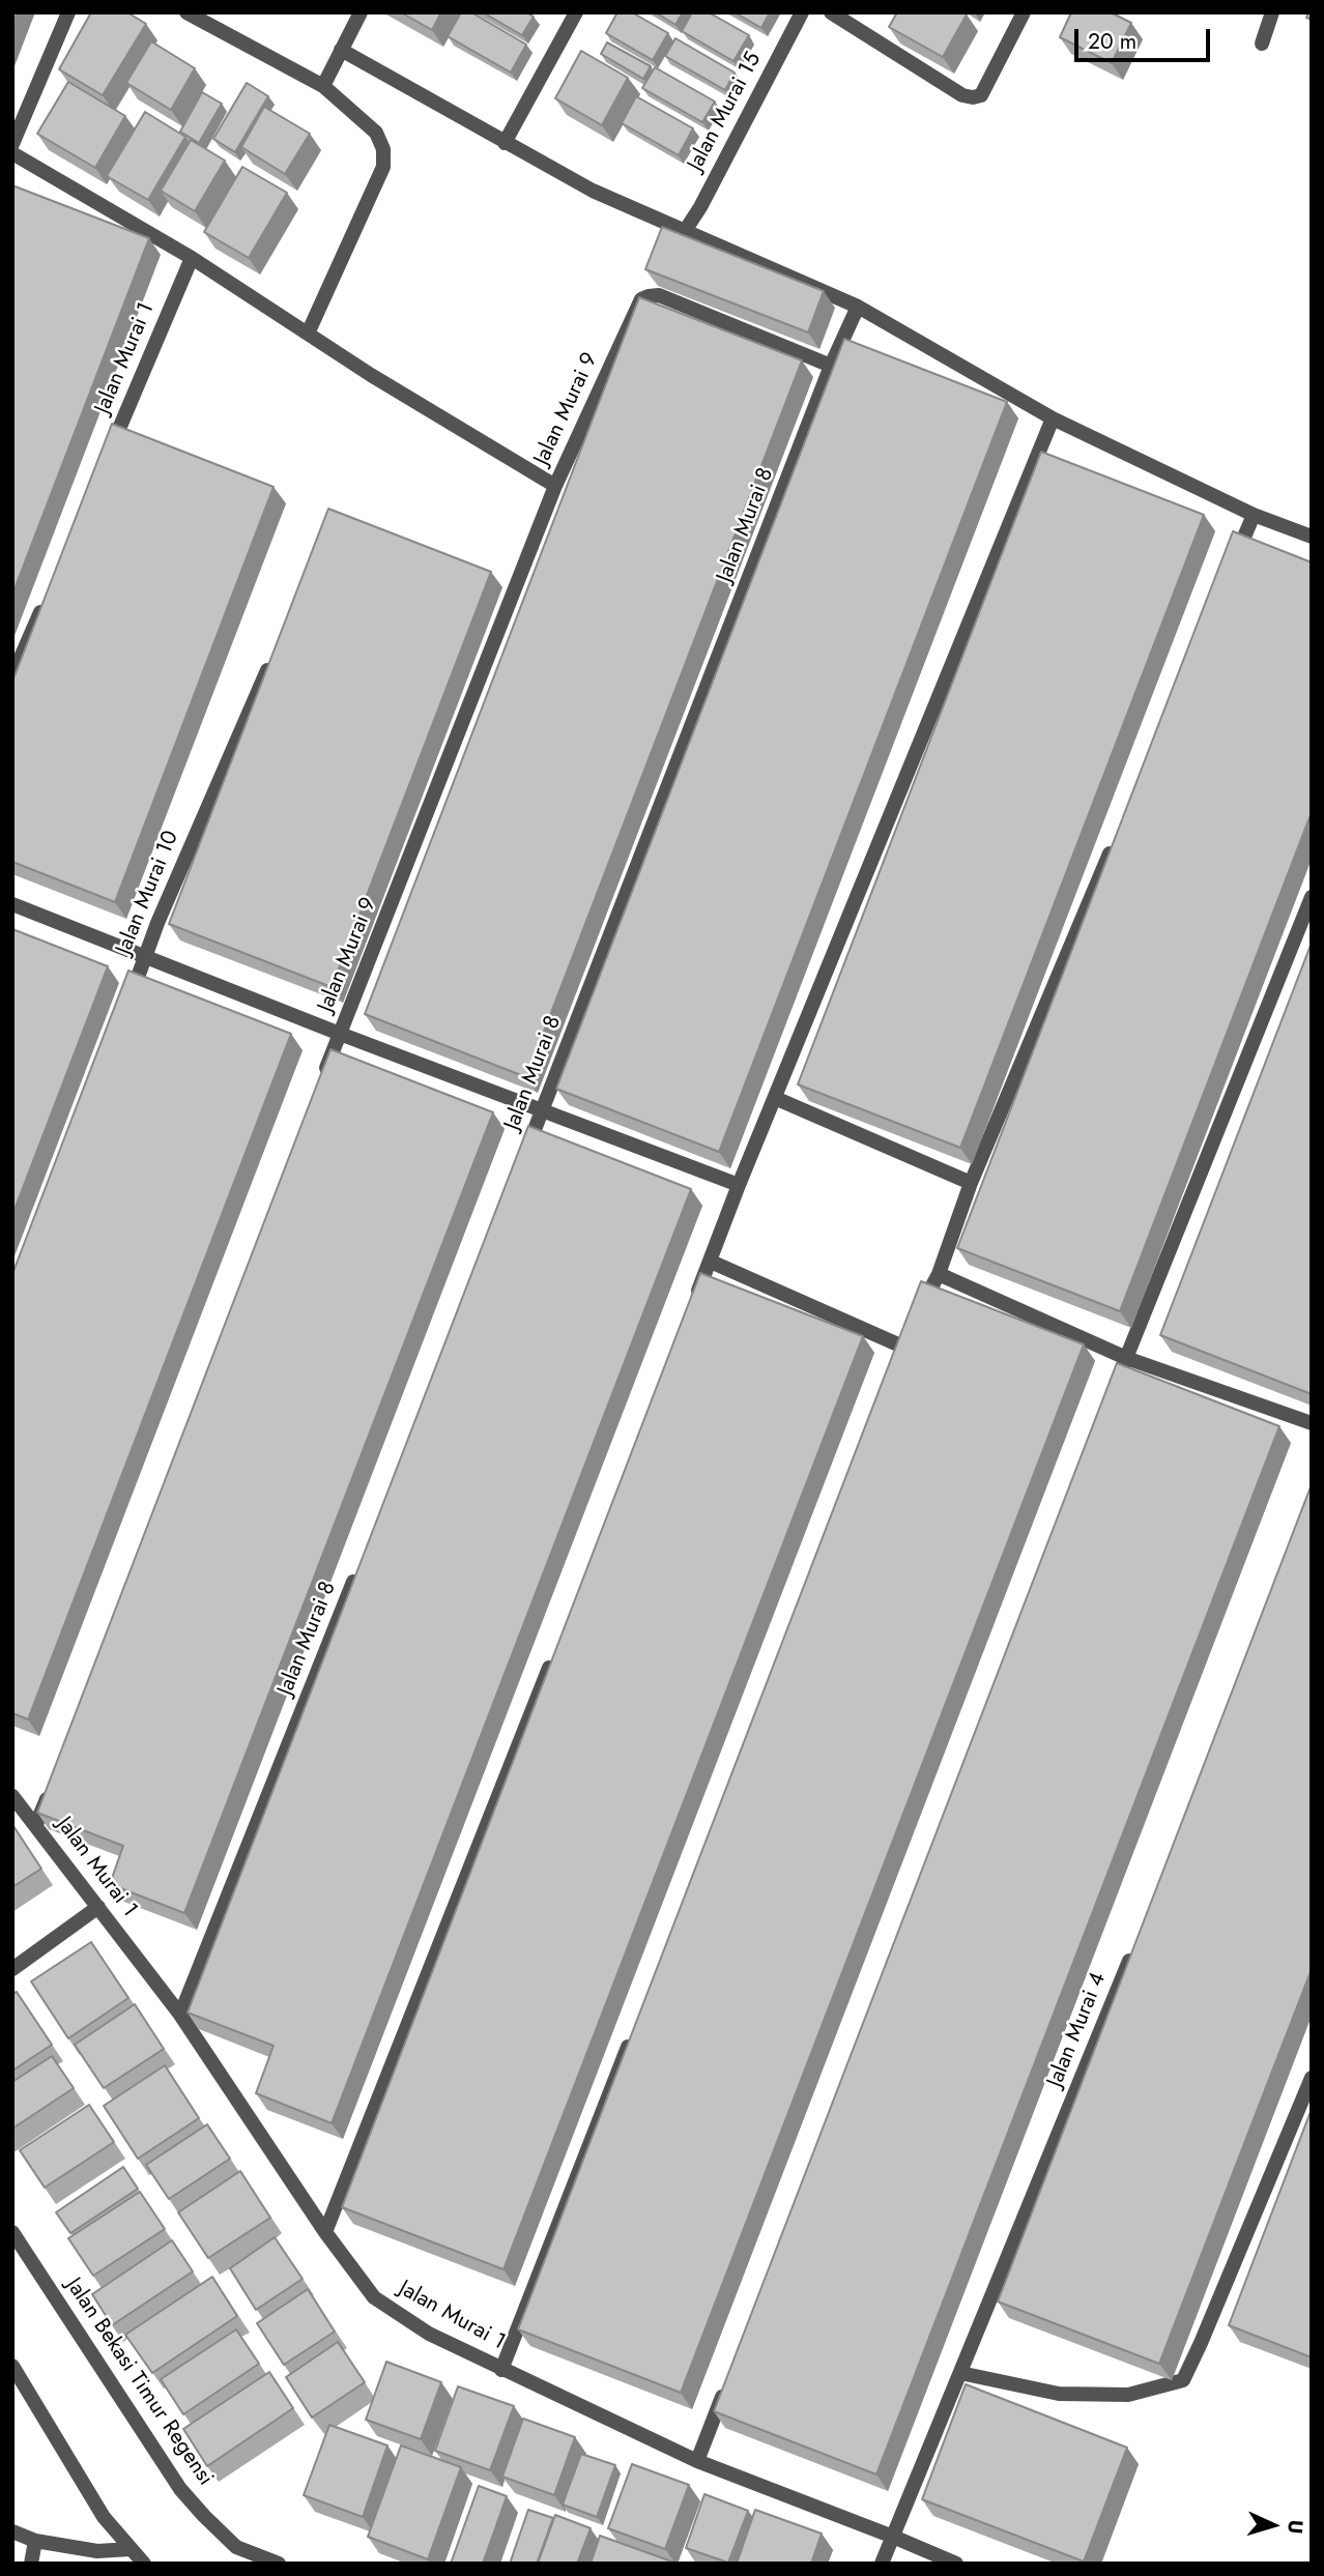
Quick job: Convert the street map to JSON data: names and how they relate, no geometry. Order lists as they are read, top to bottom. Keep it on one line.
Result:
{"streets":{"street":["Jalan Murai 15","Jalan Murai 1","Jalan Murai 9","Jalan Murai 8","Jalan Murai 10","Jalan Murai 4","Jalan Bekasi Timur Regensi"]},"crossings":[["Jalan Murai 1","Jalan Murai 8"],["Jalan Murai 1","Jalan Murai 4"],["Jalan Murai 9","Jalan Murai 8"]],"scale_bar":"20 m","north":"right"}
